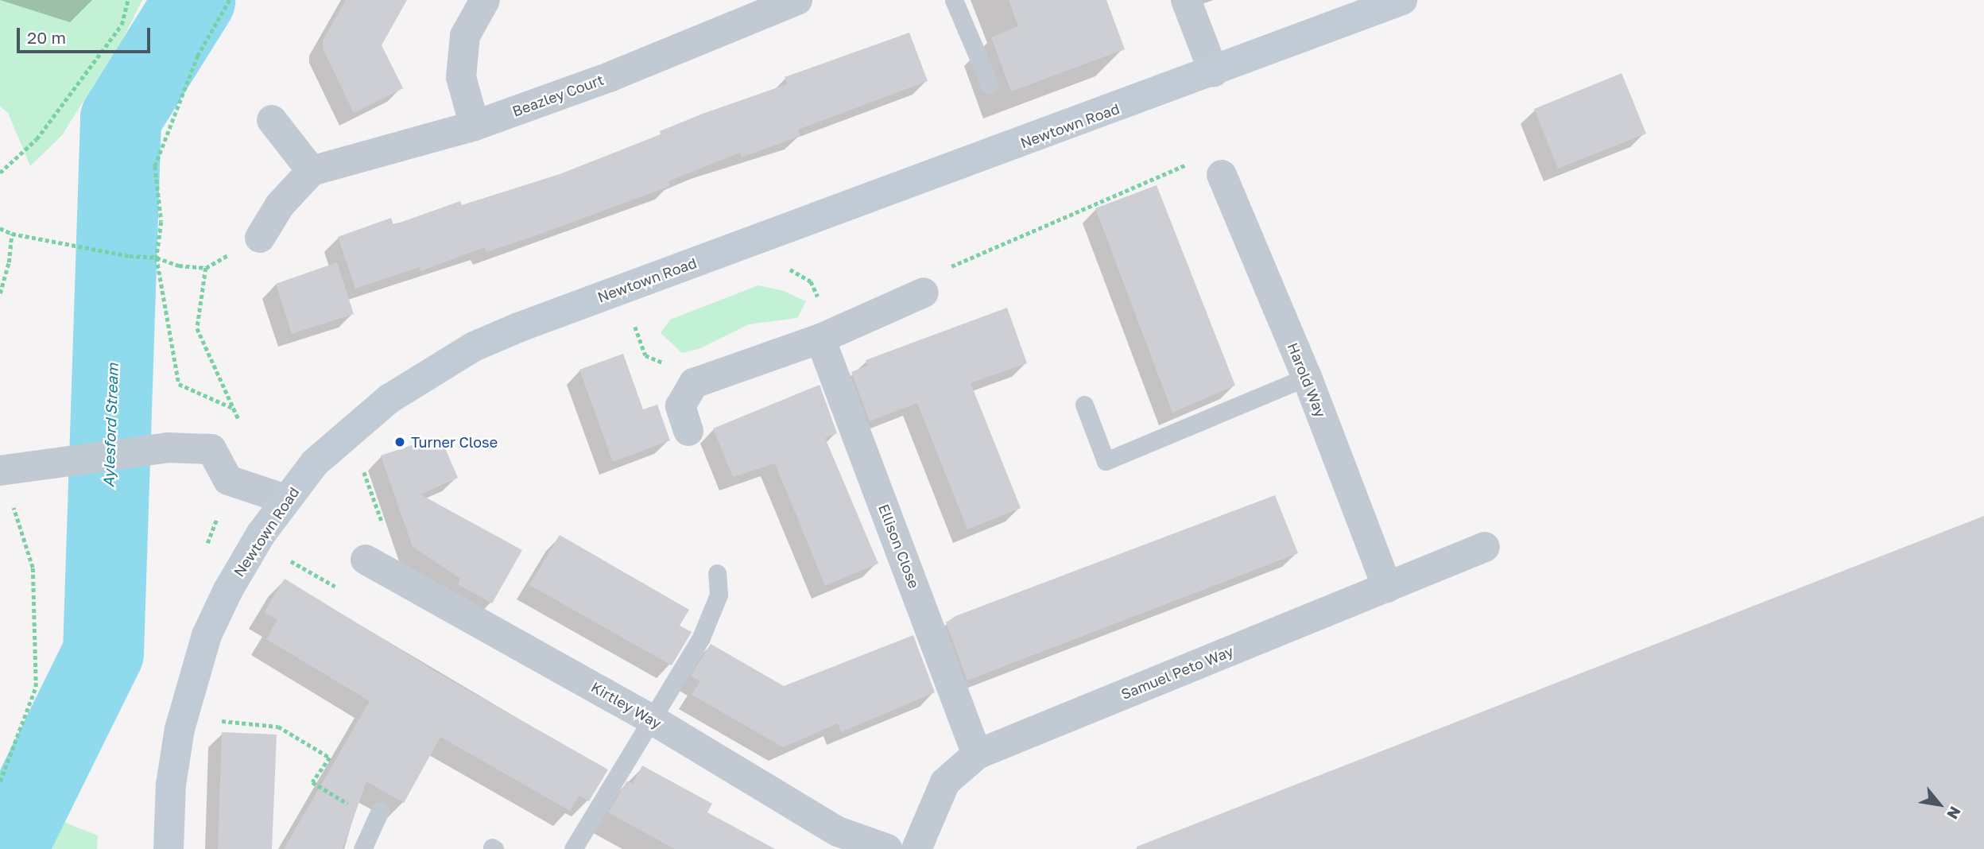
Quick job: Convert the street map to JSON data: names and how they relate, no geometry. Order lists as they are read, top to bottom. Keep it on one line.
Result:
{"streets":{"street":["Beazley Court","Newtown Road","Harold Way","Ellison Close","Samuel Peto Way","Kirtley Way"]},"crossings":[["Harold Way","Samuel Peto Way"],["Ellison Close","Samuel Peto Way"]],"water":["Aylesford Stream"],"places":["Turner Close"],"scale_bar":"20 m","north":"bottom right"}
